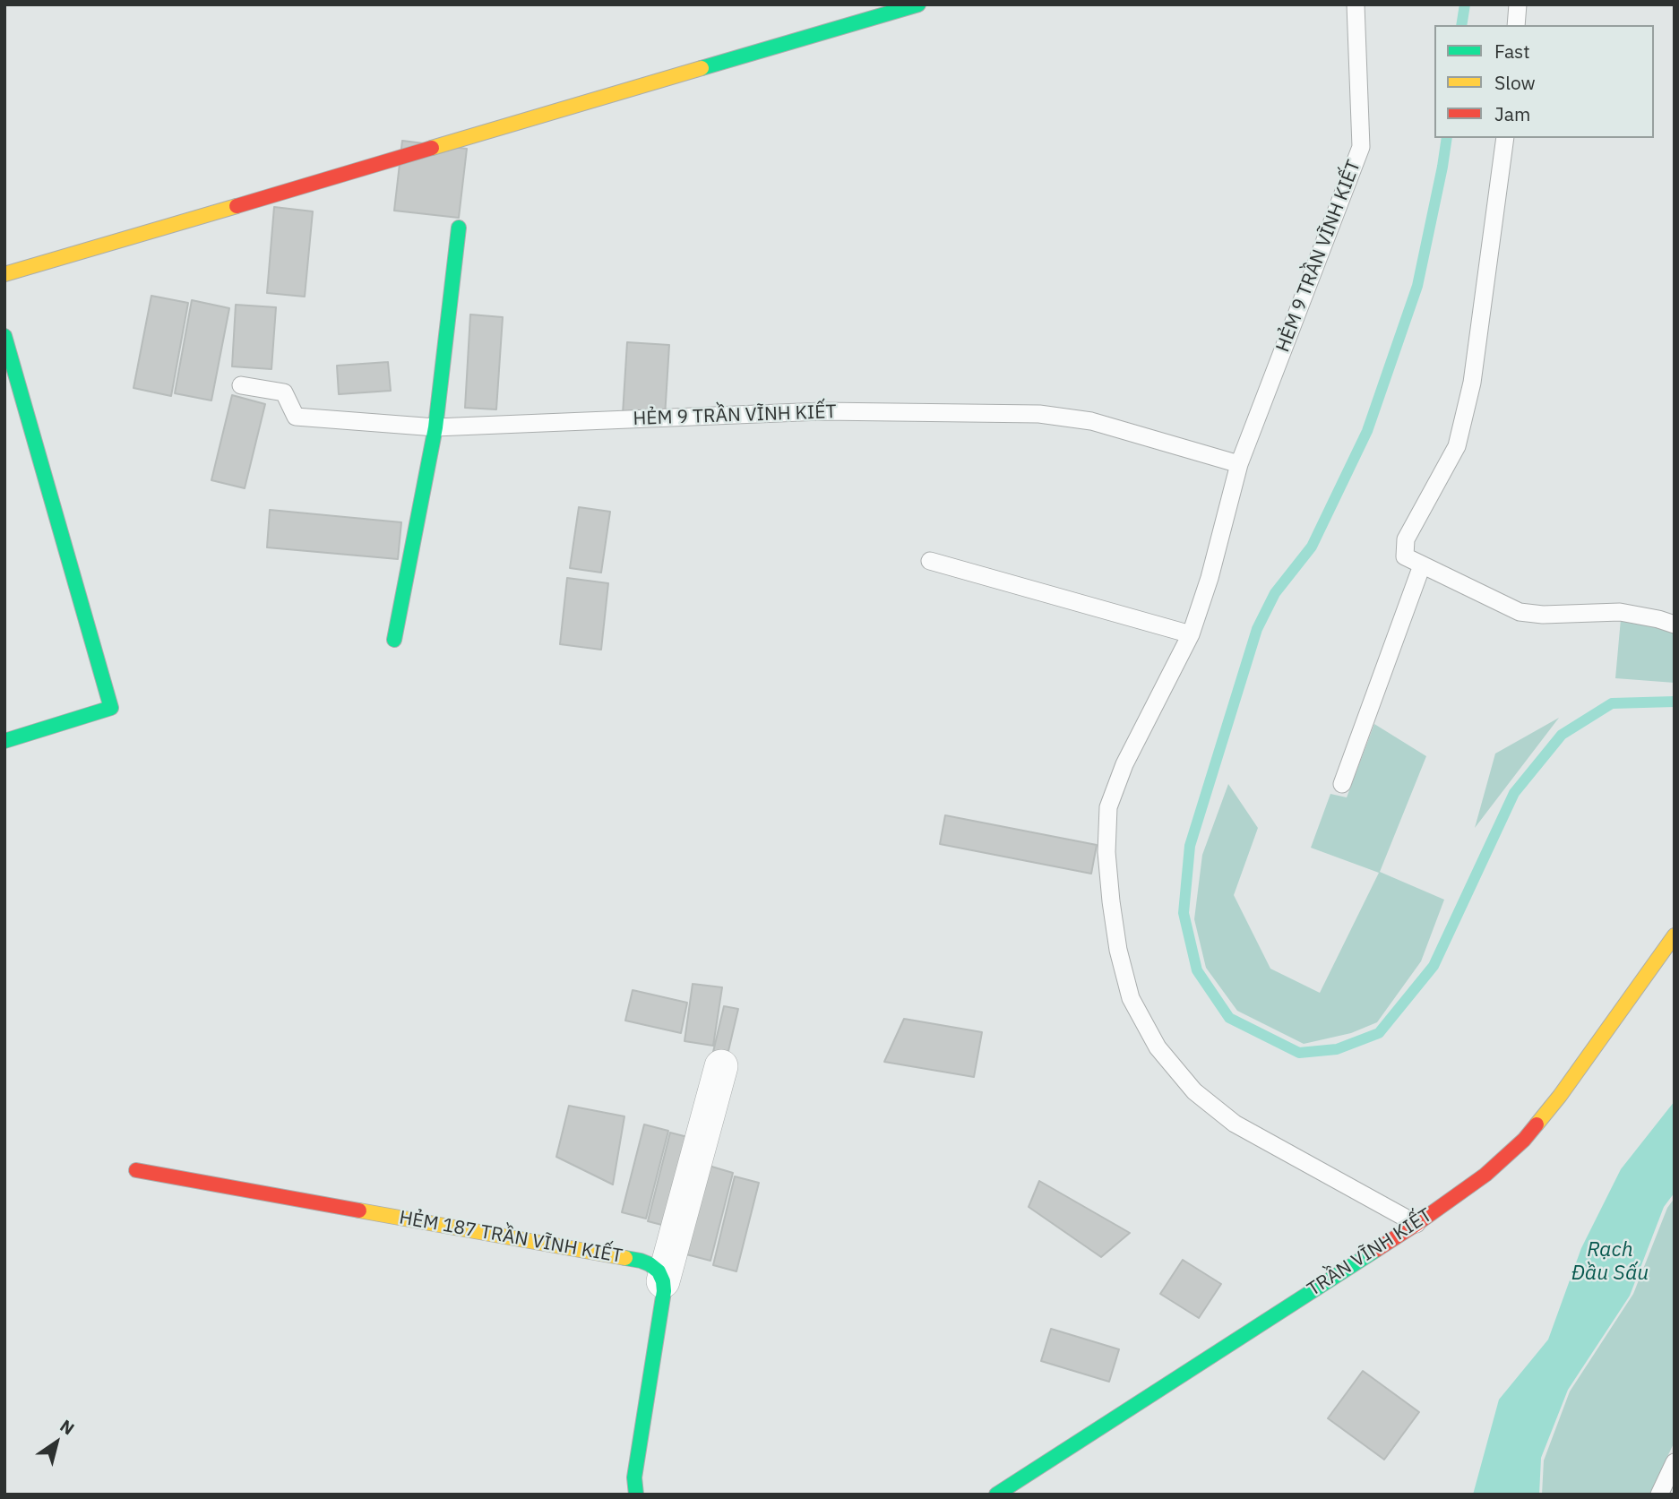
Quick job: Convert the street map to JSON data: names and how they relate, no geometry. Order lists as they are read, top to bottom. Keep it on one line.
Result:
{"streets":{"street":["HẺM 187 TRẦN VĨNH KIẾT","TRẦN VĨNH KIẾT"],"lane":["HẺM 9 TRẦN VĨNH KIẾT"]},"crossings":[["HẺM 9 TRẦN VĨNH KIẾT","TRẦN VĨNH KIẾT"]],"water":["Rạch Đầu Sấu"],"legend":["Fast","Slow","Jam"],"north":"top right"}
